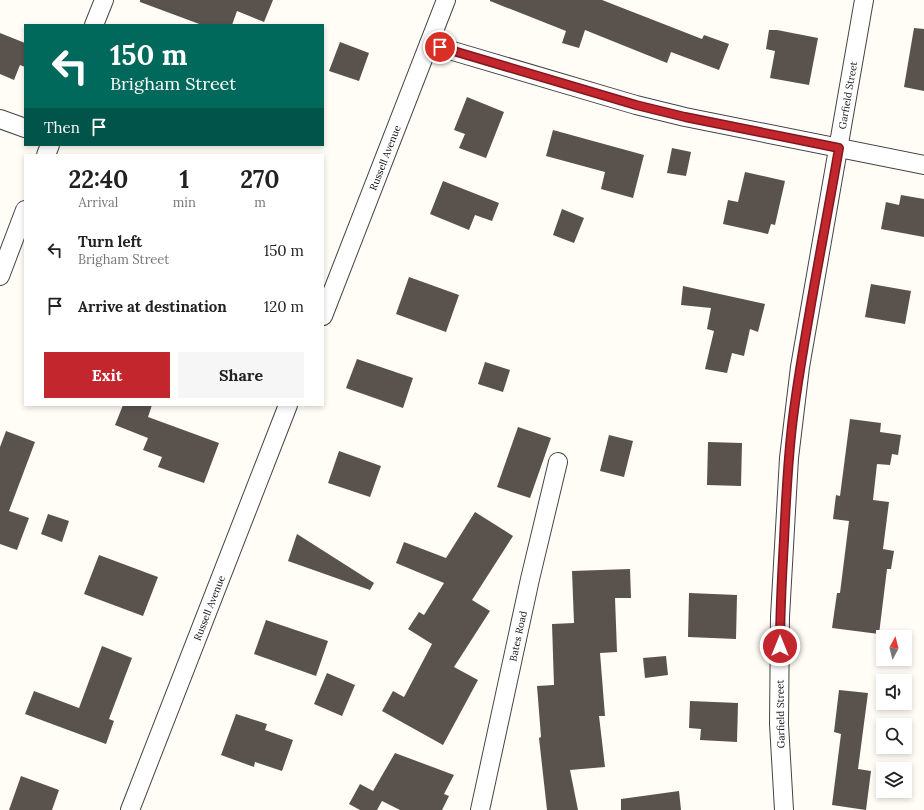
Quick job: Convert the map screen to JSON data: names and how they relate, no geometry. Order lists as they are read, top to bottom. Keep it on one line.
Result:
{"streets":{"street":["Garfield Street","Russell Avenue","Bates Road"]},"north":"top","page":{"turn":["150 m","Brigham Street"],"then":"Then","eta":["22:40","Arrival","1","min","270","m"],"list":[{"name":"Turn left","note":"Brigham Street","value":"150 m"},{"name":"Arrive at destination","value":"120 m"}],"buttons":["Exit","Share"]}}
